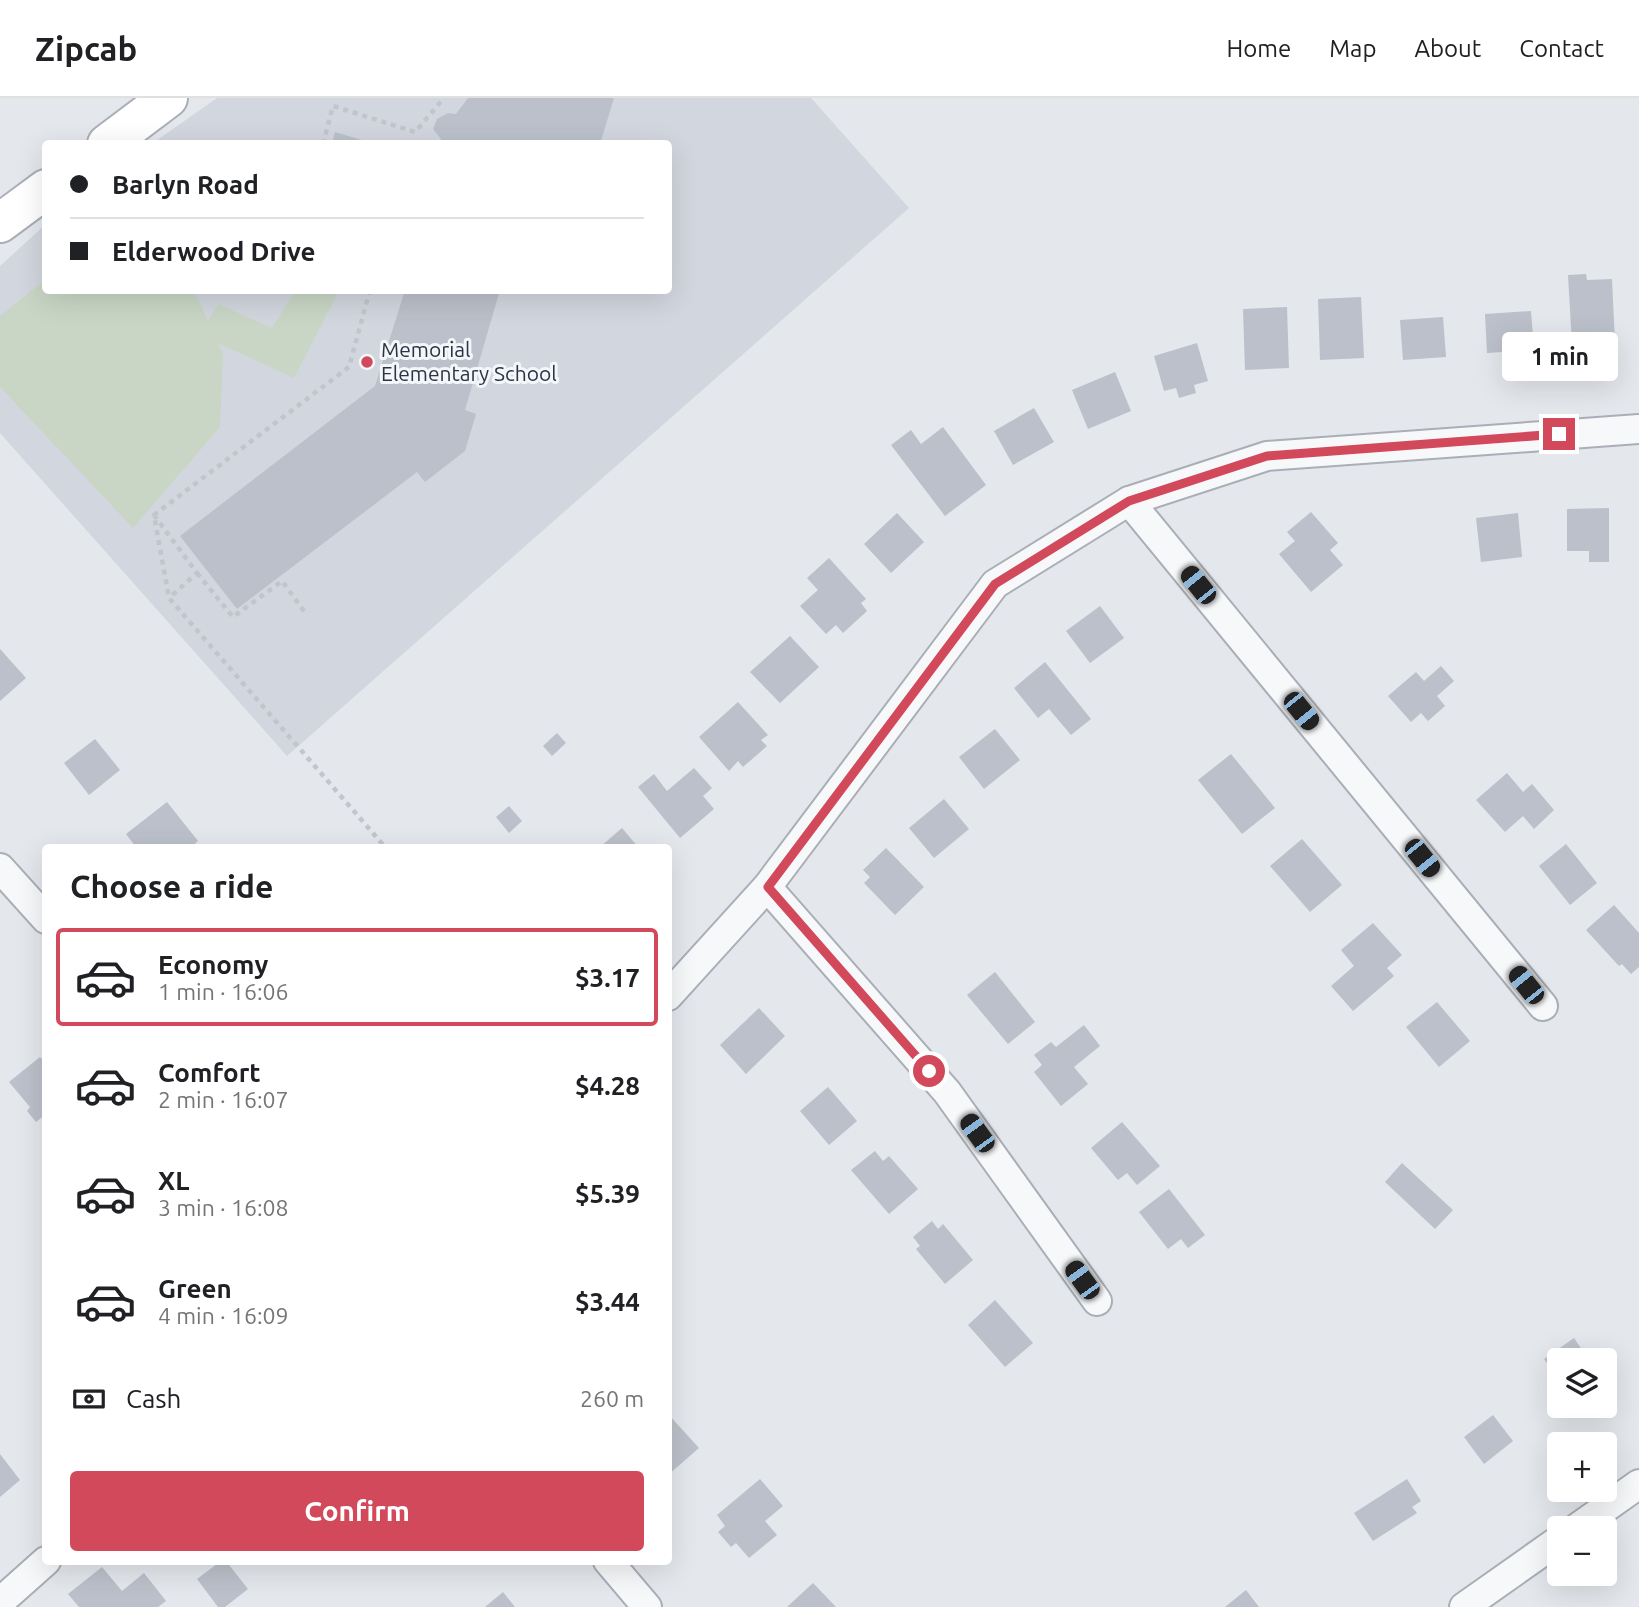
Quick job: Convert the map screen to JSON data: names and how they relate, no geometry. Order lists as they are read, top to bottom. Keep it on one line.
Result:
{"places":["Memorial Elementary School"],"page":{"header":"Zipcab","nav":["Home","Map","About","Contact"],"banner":["Barlyn Road","Elderwood Drive"],"bubble":"1 min","heading":"Choose a ride","list":[{"name":"Economy","note":"1 min · 16:06","value":"$3.17"},{"name":"Comfort","note":"2 min · 16:07","value":"$4.28"},{"name":"XL","note":"3 min · 16:08","value":"$5.39"},{"name":"Green","note":"4 min · 16:09","value":"$3.44"}],"map_buttons":["+","−"],"pay":["Cash","260 m"],"buttons":"Confirm"}}
